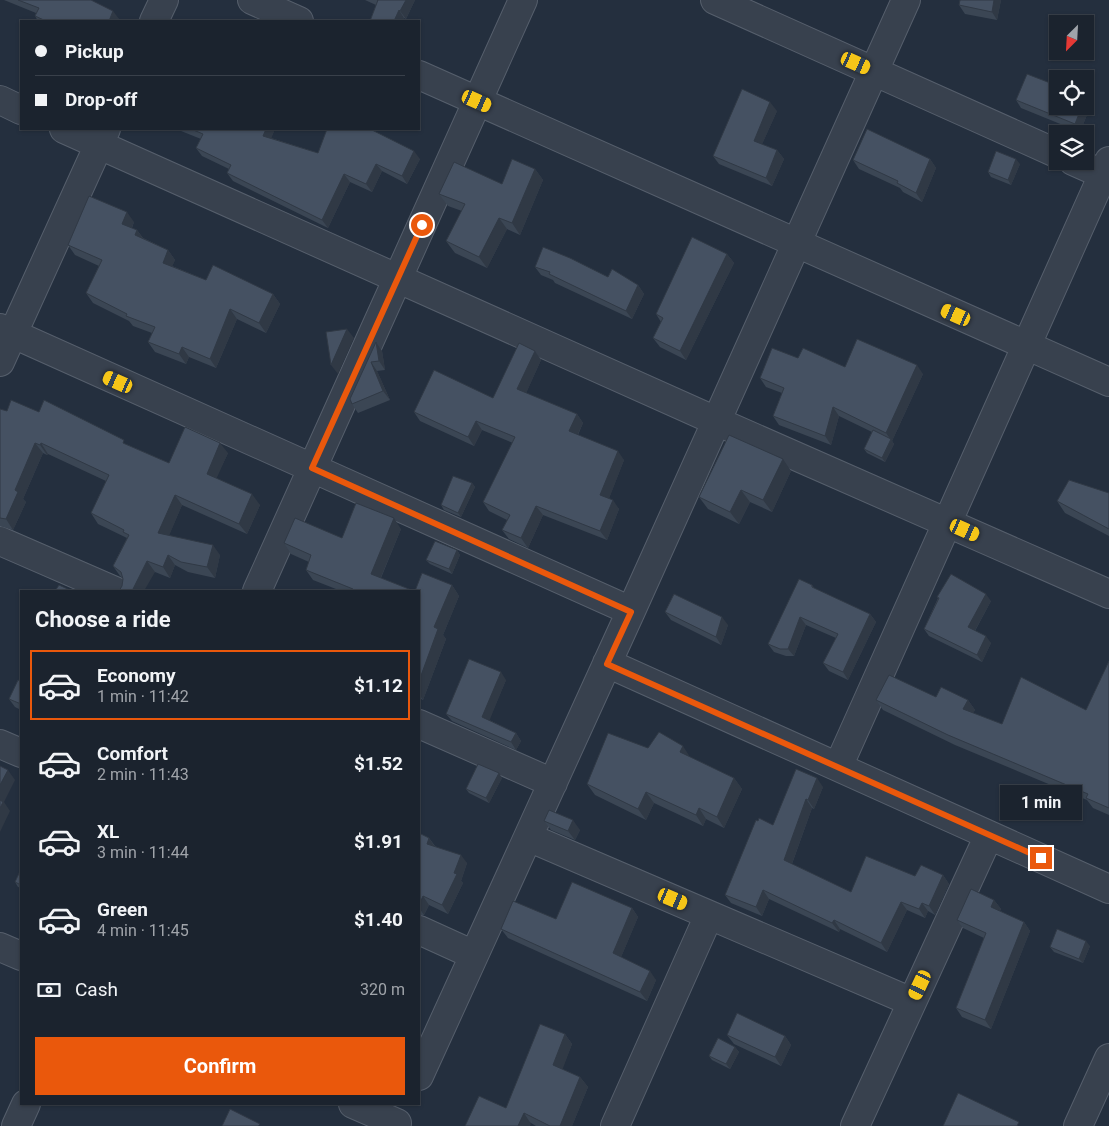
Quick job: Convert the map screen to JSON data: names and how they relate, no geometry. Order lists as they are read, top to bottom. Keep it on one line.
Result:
{"north":"bottom left","page":{"banner":["Pickup","Drop-off"],"heading":"Choose a ride","list":[{"name":"Economy","note":"1 min · 11:42","value":"$1.12"},{"name":"Comfort","note":"2 min · 11:43","value":"$1.52"},{"name":"XL","note":"3 min · 11:44","value":"$1.91"},{"name":"Green","note":"4 min · 11:45","value":"$1.40"}],"bubble":"1 min","pay":["Cash","320 m"],"buttons":"Confirm"}}
